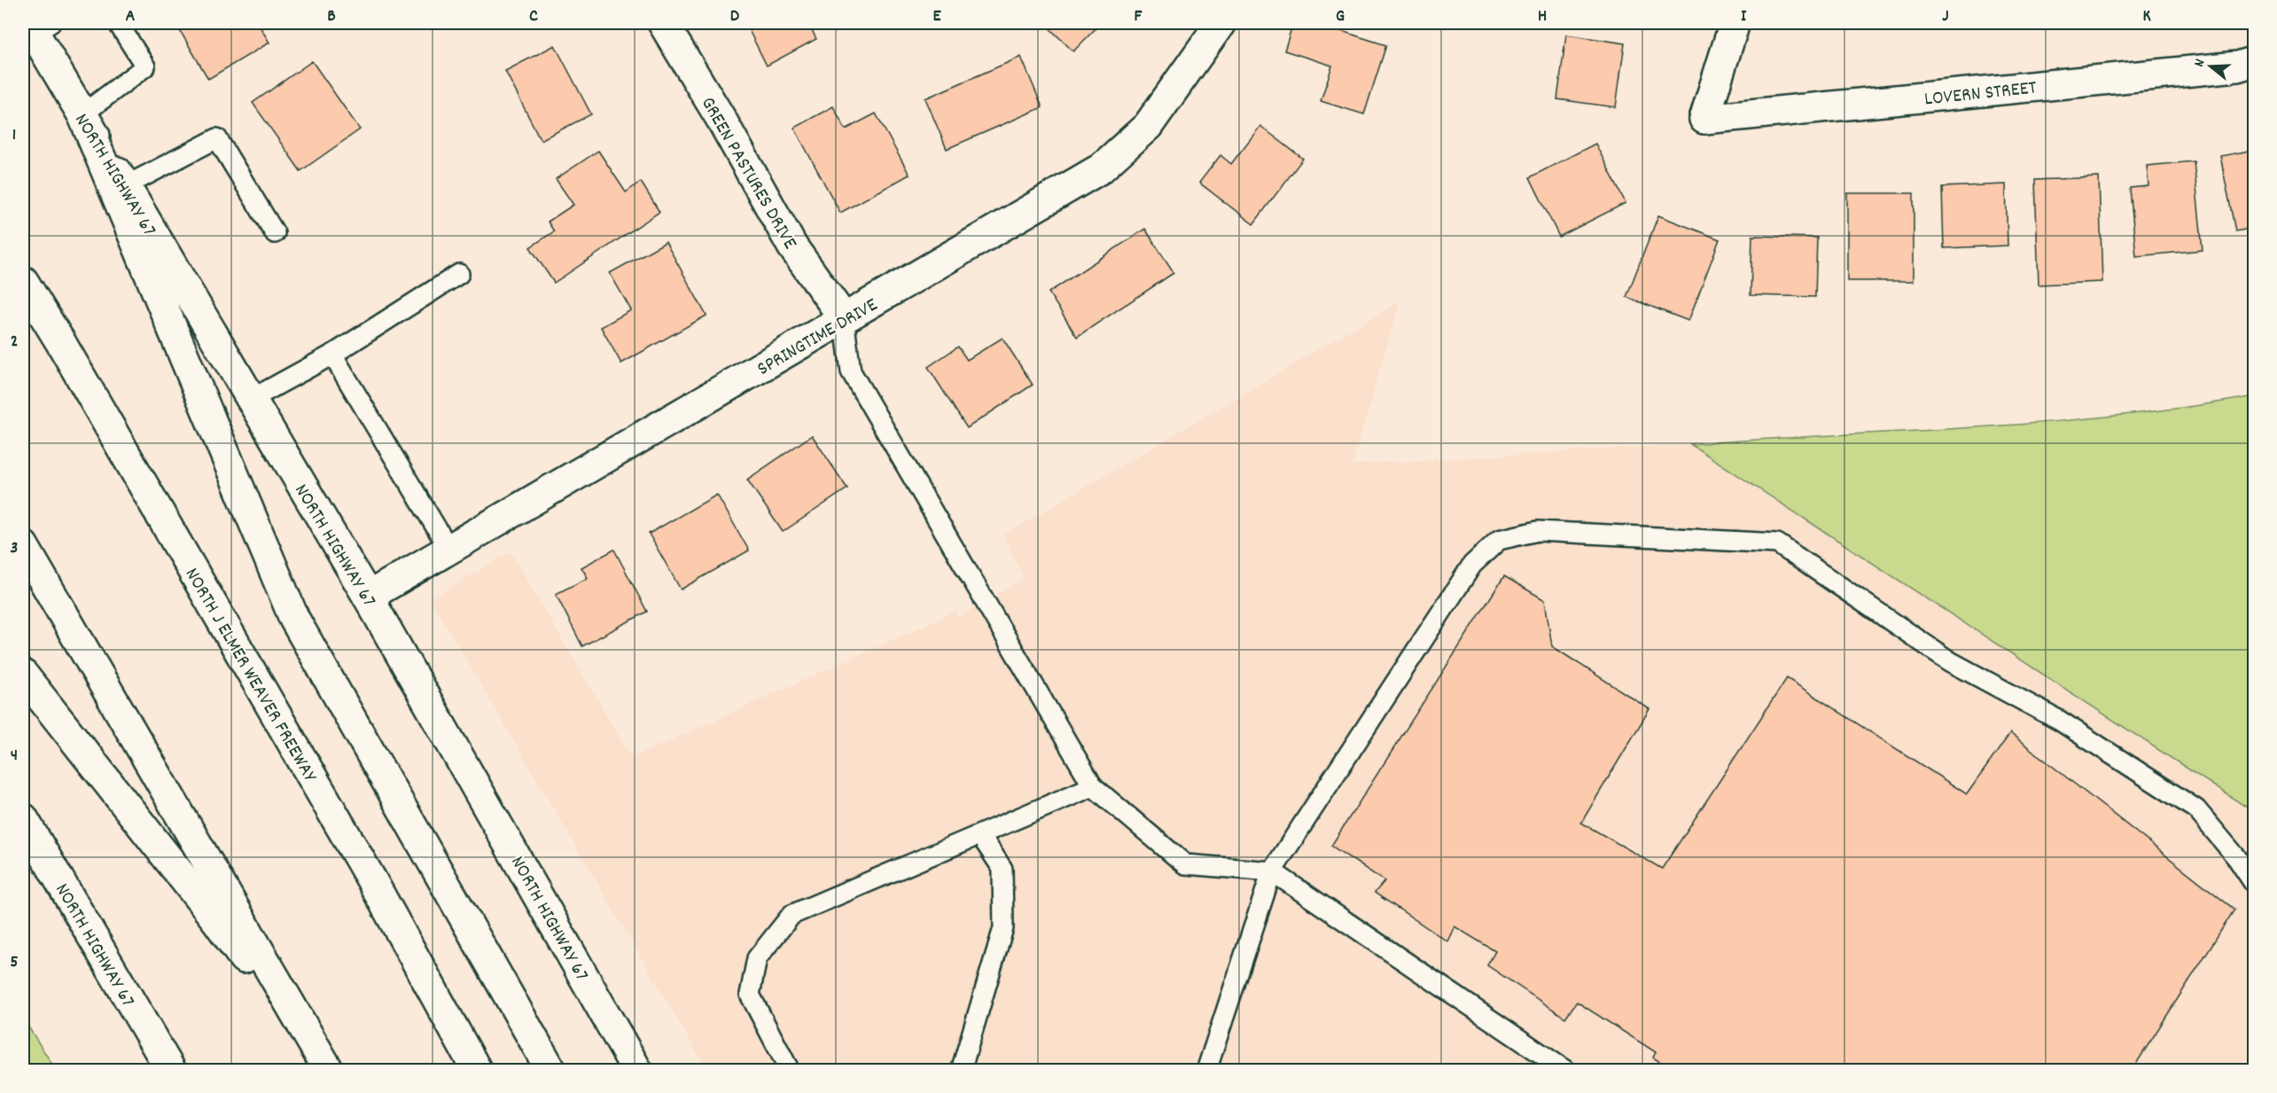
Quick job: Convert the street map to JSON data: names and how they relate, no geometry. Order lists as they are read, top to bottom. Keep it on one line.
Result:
{"streets":{"main road":["LOVERN STREET","GREEN PASTURES DRIVE","NORTH HIGHWAY 67","SPRINGTIME DRIVE","NORTH J ELMER WEAVER FREEWAY"]},"crossings":[["GREEN PASTURES DRIVE","SPRINGTIME DRIVE"],["NORTH HIGHWAY 67","SPRINGTIME DRIVE"]],"north":"left","grid":{"columns":["A","B","C","D","E","F","G","H","I","J","K"],"rows":["1","2","3","4","5"]}}
